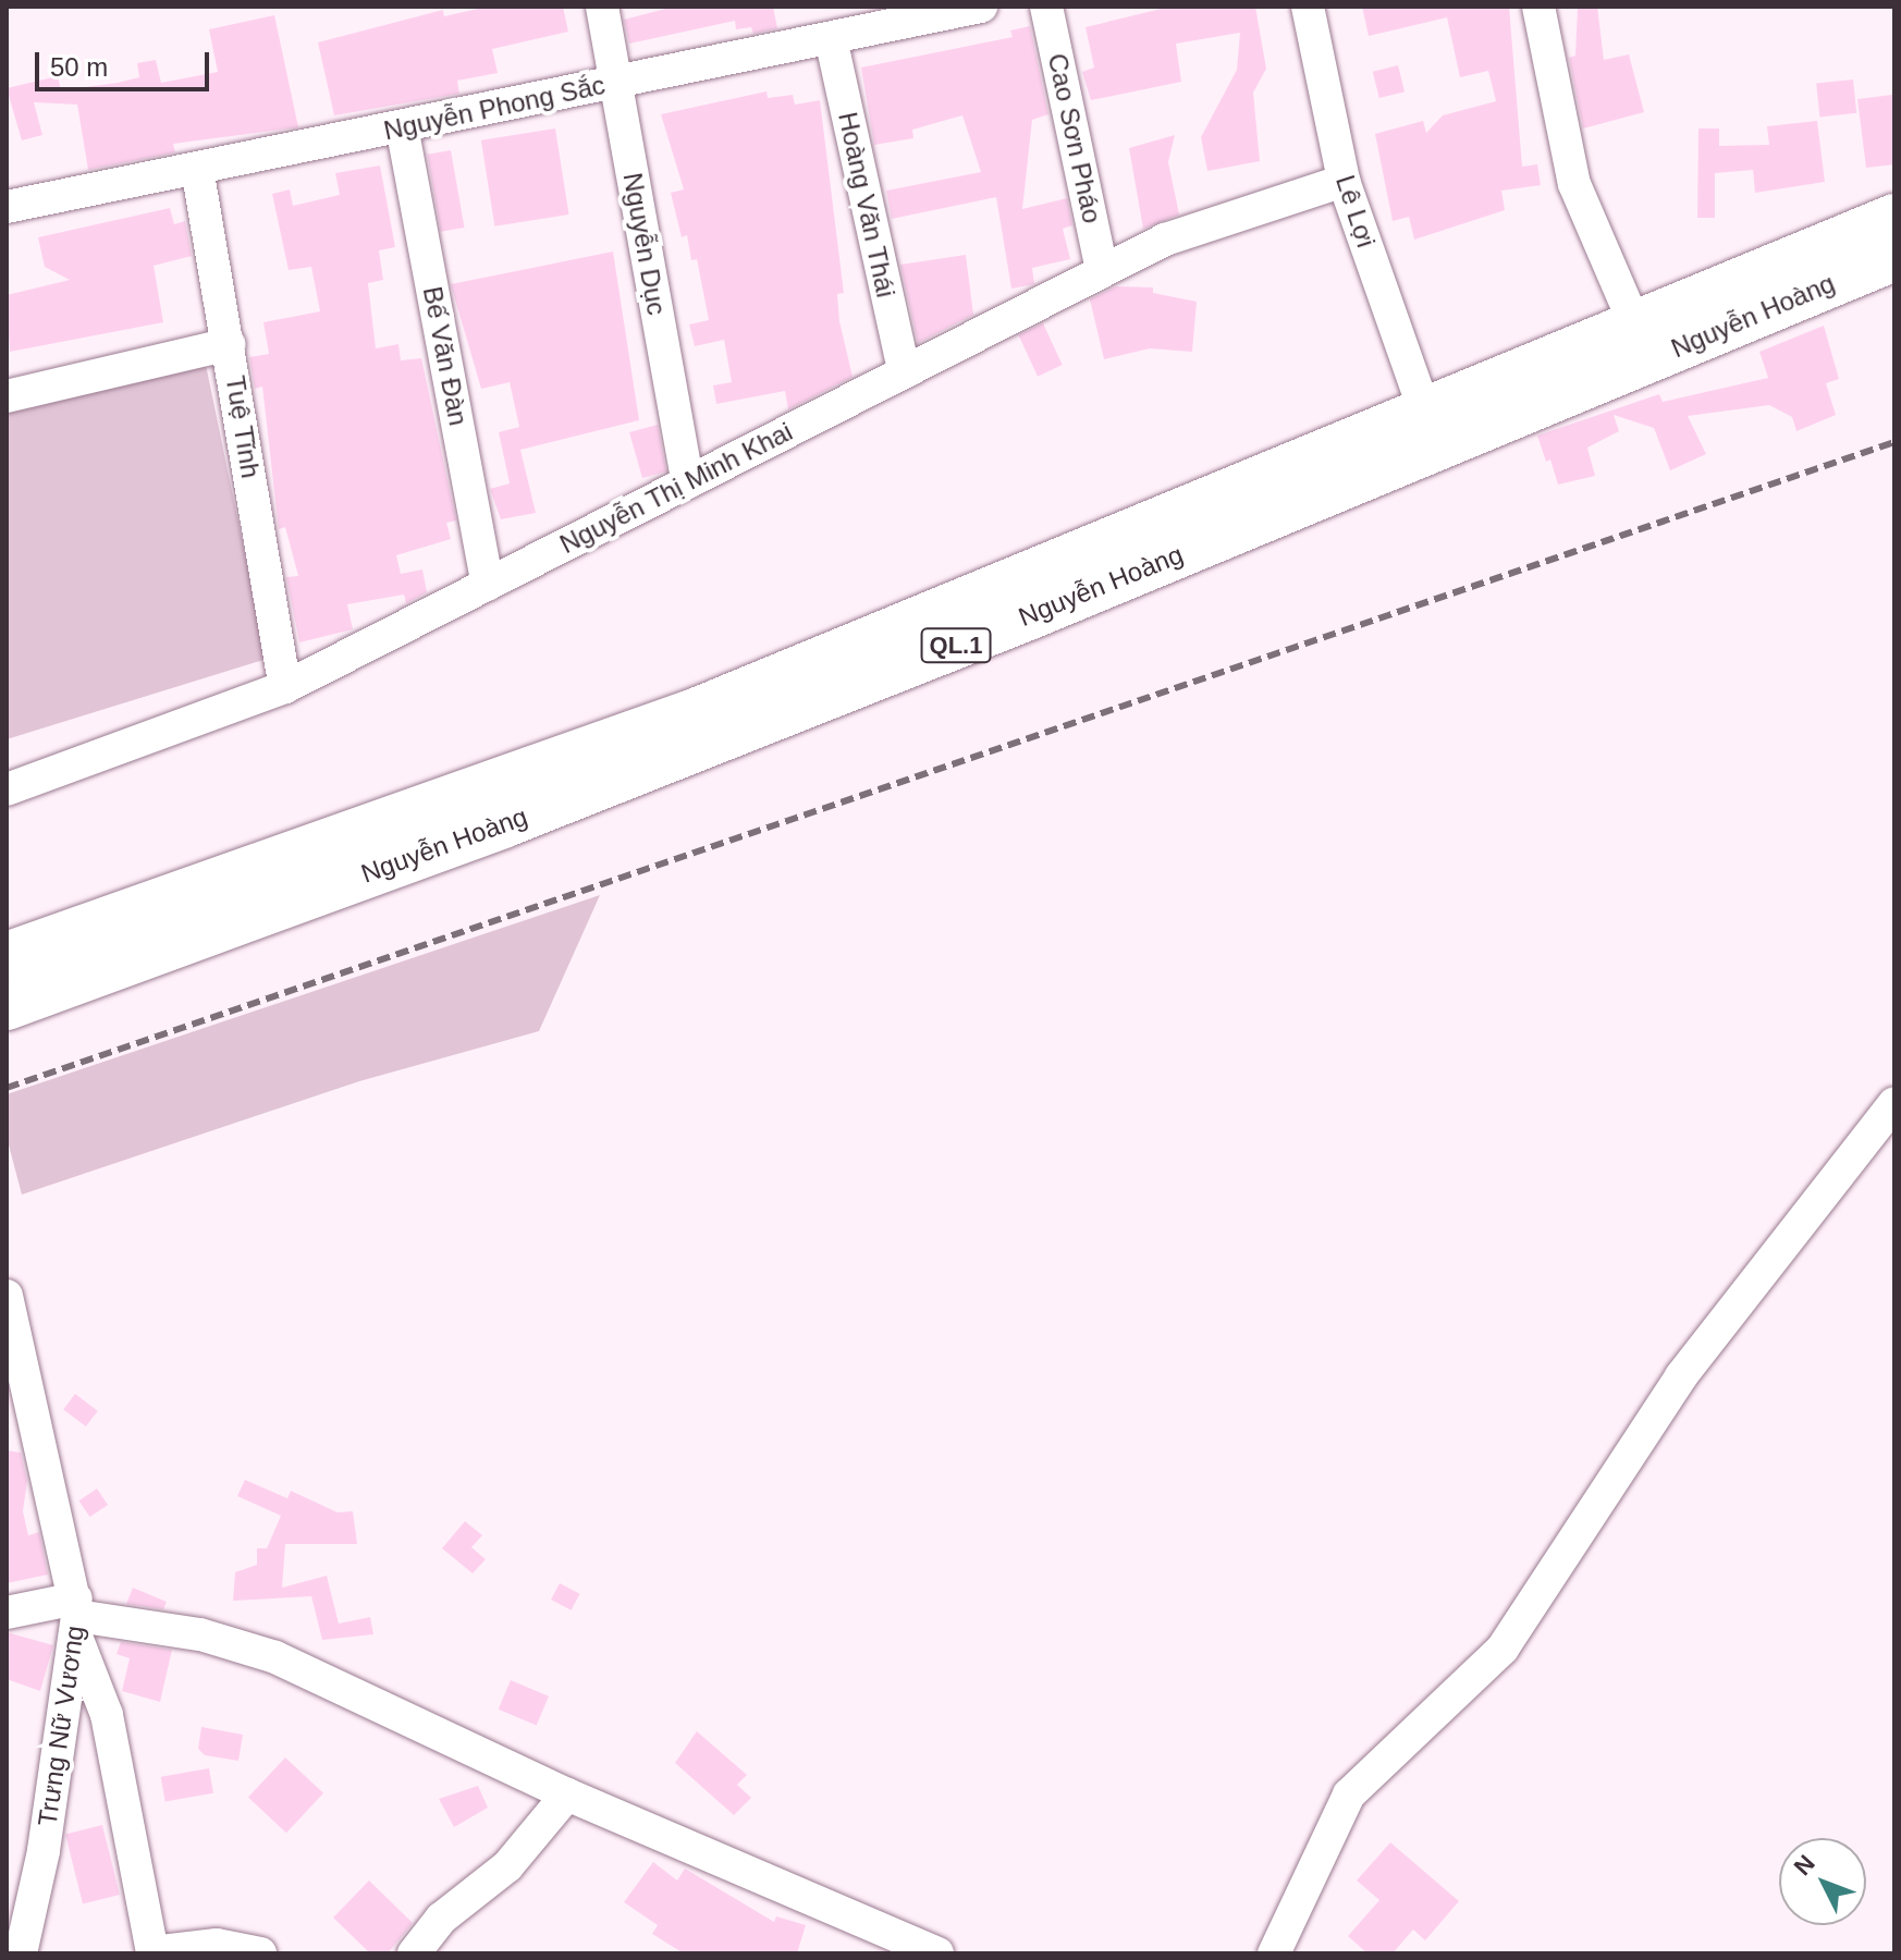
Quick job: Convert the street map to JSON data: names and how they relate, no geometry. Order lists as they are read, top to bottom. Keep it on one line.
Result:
{"streets":{"highway":["Nguyễn Hoàng","QL.1"],"street":["Nguyễn Phong Sắc","Cao Sơn Pháo","Hoàng Văn Thái","Lê Lợi","Nguyễn Dục","Bế Văn Đàn","Tuệ Tĩnh","Nguyễn Thị Minh Khai","Trưng Nữ Vương"]},"crossings":[["Nguyễn Phong Sắc","Hoàng Văn Thái"],["Nguyễn Phong Sắc","Nguyễn Dục"],["Nguyễn Phong Sắc","Bế Văn Đàn"],["Nguyễn Phong Sắc","Tuệ Tĩnh"],["Cao Sơn Pháo","Nguyễn Thị Minh Khai"],["Hoàng Văn Thái","Nguyễn Thị Minh Khai"],["Lê Lợi","Nguyễn Hoàng"],["Lê Lợi","Nguyễn Thị Minh Khai"],["Nguyễn Dục","Nguyễn Thị Minh Khai"],["Bế Văn Đàn","Nguyễn Thị Minh Khai"],["Tuệ Tĩnh","Nguyễn Thị Minh Khai"]],"scale_bar":"50 m","north":"top left"}
